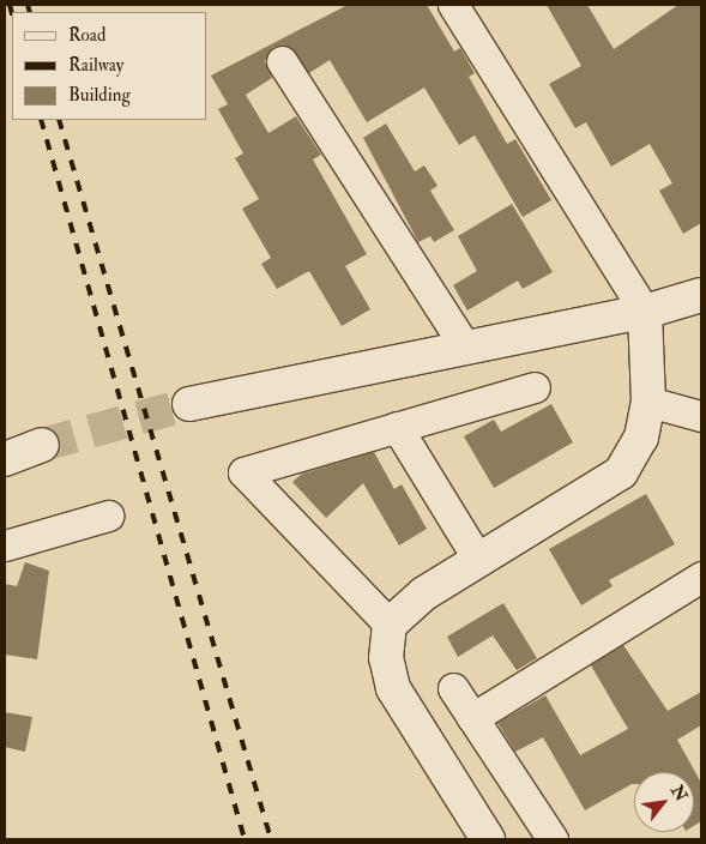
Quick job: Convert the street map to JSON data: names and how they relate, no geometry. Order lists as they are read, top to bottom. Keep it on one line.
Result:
{"legend":["Road","Railway","Building"],"north":"top right"}
